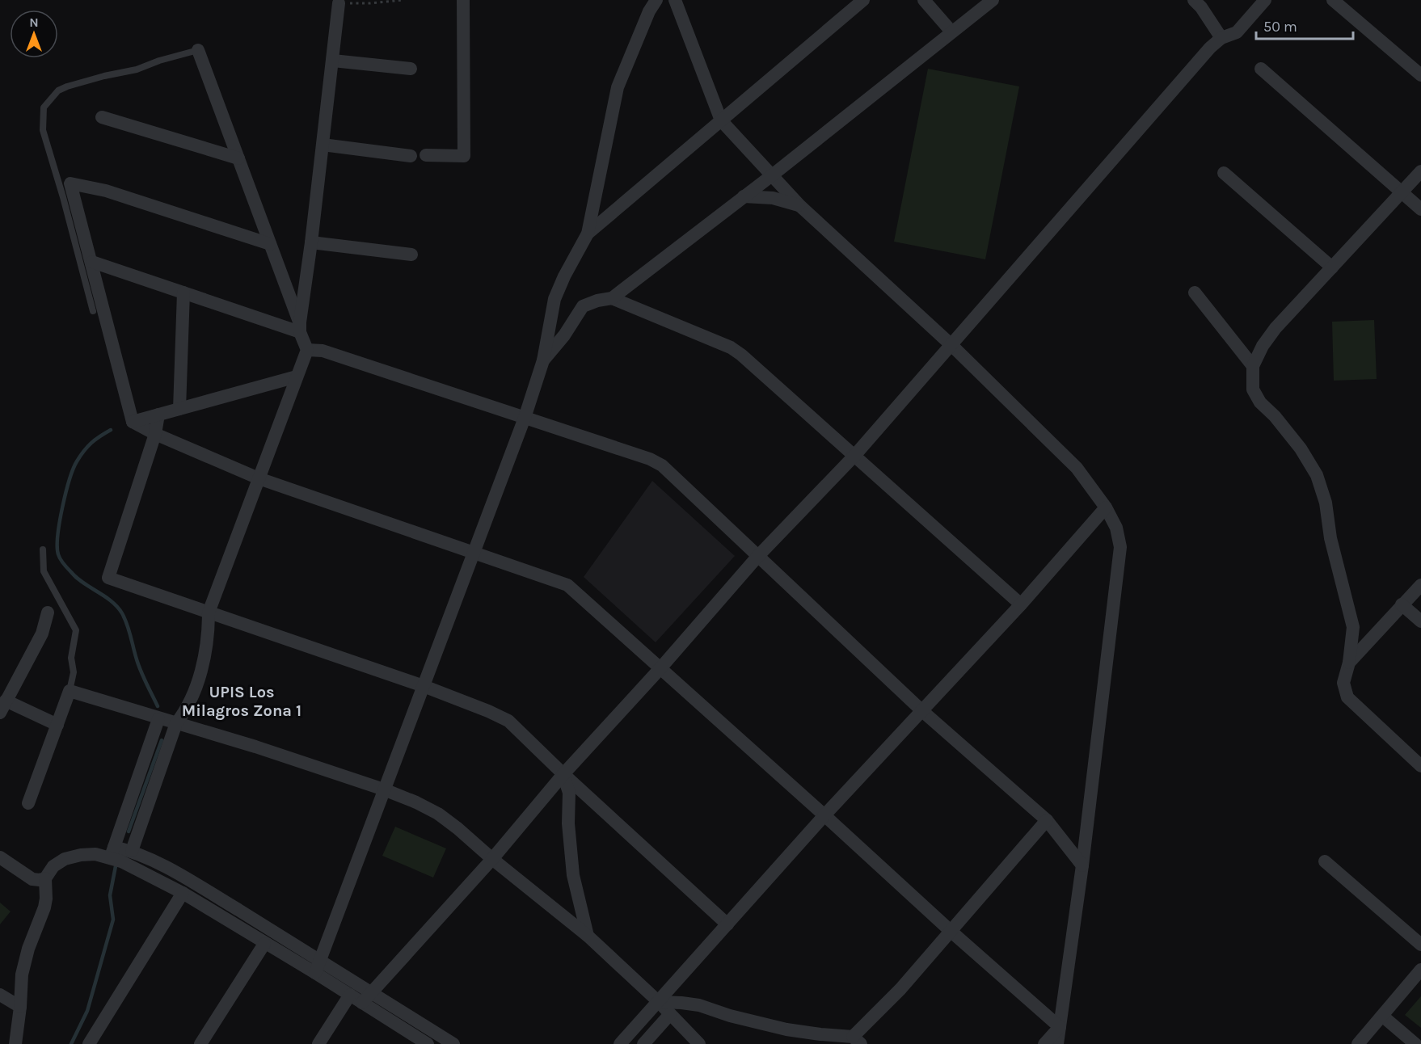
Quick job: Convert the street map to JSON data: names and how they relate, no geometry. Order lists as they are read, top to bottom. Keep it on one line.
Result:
{"districts":["UPIS Los Milagros Zona 1"],"scale_bar":"50 m","north":"top"}
